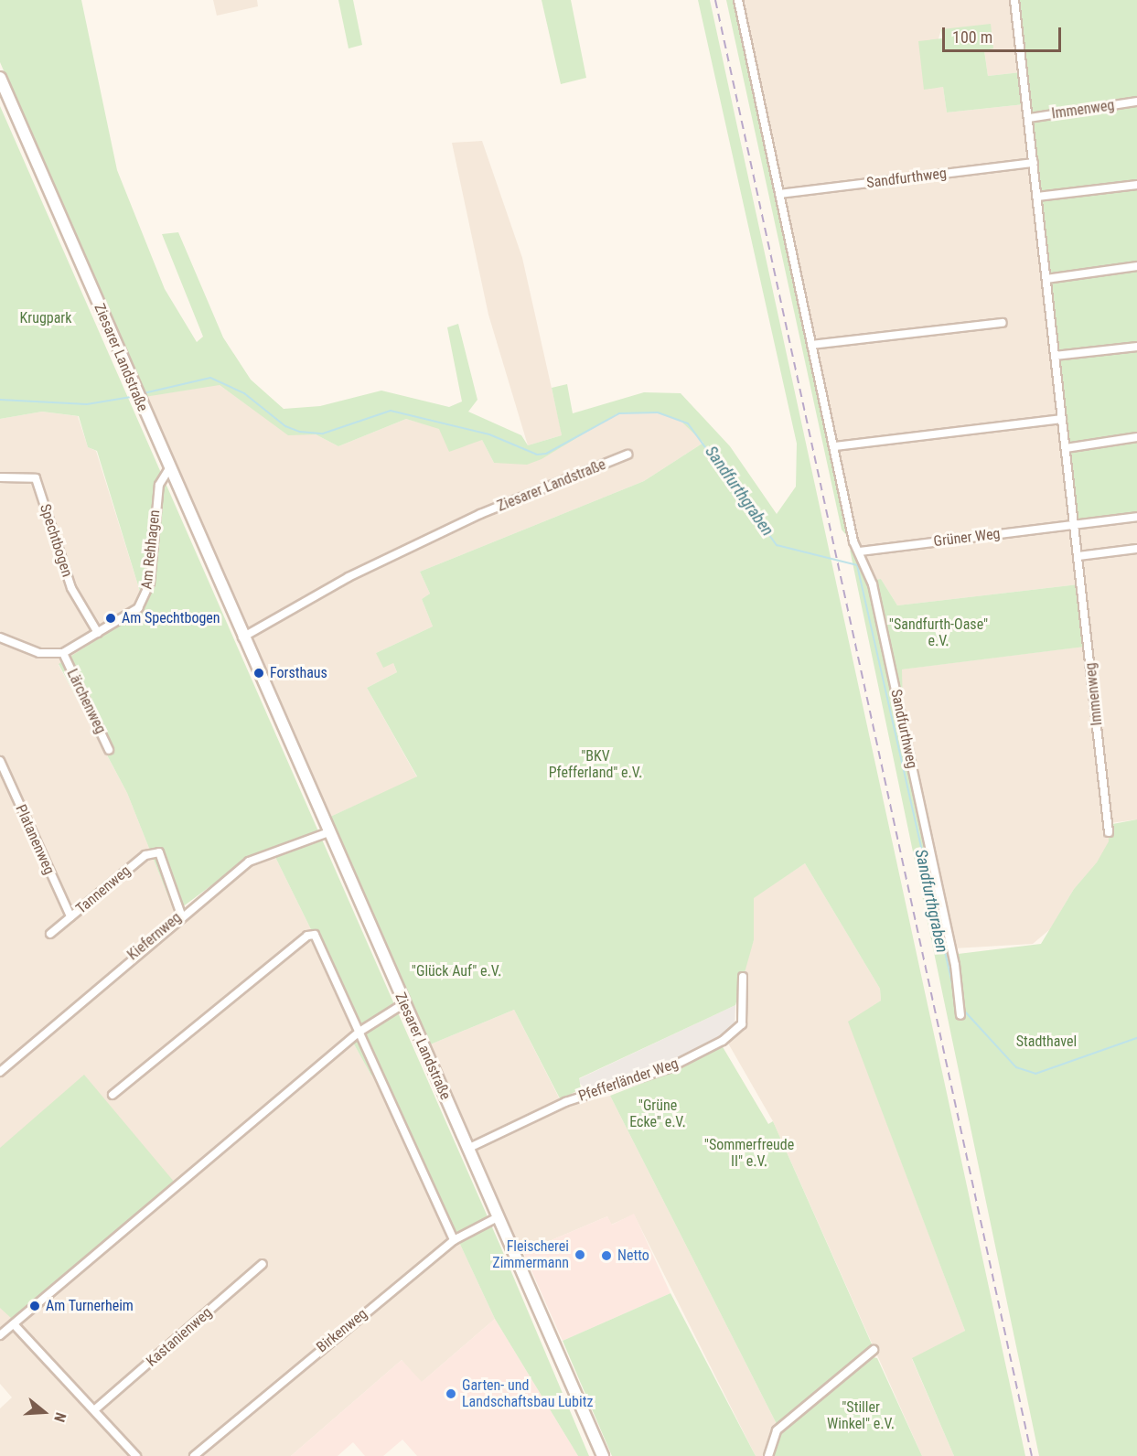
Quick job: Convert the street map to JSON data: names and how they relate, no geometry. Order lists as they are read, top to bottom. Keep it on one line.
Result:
{"streets":{"main road":["Ziesarer Landstraße"],"street":["Immenweg","Sandfurthweg","Grüner Weg","Spechtbogen","Am Rehhagen","Lärchenweg","Platanenweg","Tannenweg","Kiefernweg","Pfefferländer Weg","Birkenweg","Kastanienweg"]},"crossings":[["Immenweg","Sandfurthweg"],["Immenweg","Grüner Weg"],["Sandfurthweg","Grüner Weg"],["Ziesarer Landstraße","Am Rehhagen"],["Ziesarer Landstraße","Kiefernweg"],["Ziesarer Landstraße","Pfefferländer Weg"],["Ziesarer Landstraße","Birkenweg"],["Spechtbogen","Am Rehhagen"],["Am Rehhagen","Lärchenweg"],["Platanenweg","Tannenweg"],["Tannenweg","Kiefernweg"]],"water":["Sandfurthgraben"],"parks":["Krugpark","\"Sandfurth-Oase\" e.V.","\"BKV Pfefferland\" e.V.","\"Glück Auf\" e.V.","Stadthavel","\"Grüne Ecke\" e.V.","\"Sommerfreude II\" e.V.","\"Stiller Winkel\" e.V."],"places":["Am Spechtbogen","Forsthaus","Fleischerei Zimmermann","Netto","Am Turnerheim","Garten- und Landschaftsbau Lubitz"],"scale_bar":"100 m","north":"right"}
